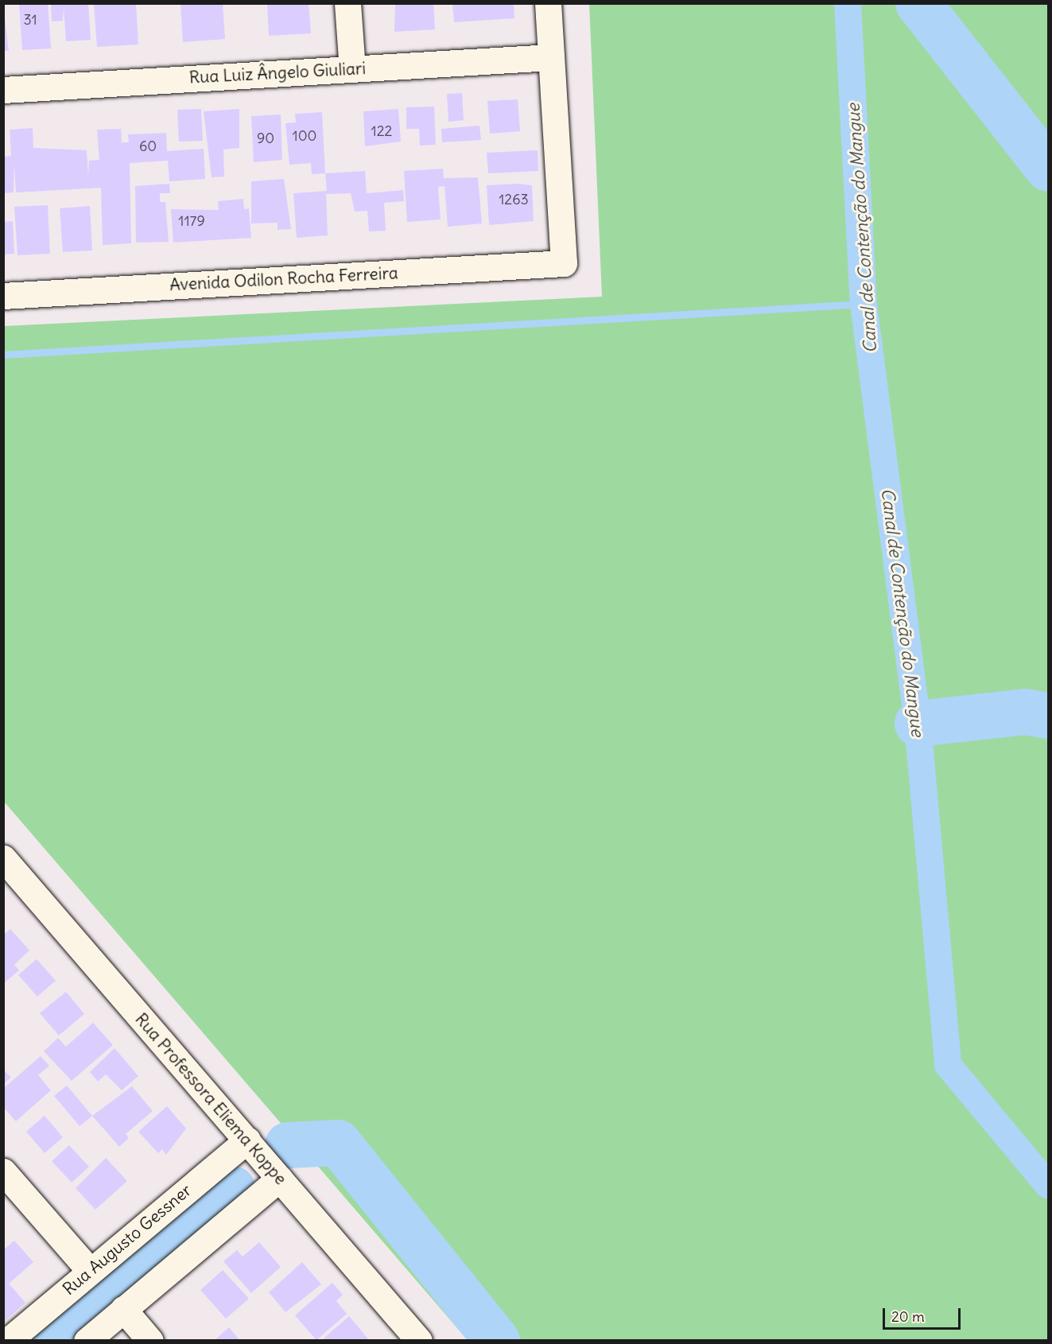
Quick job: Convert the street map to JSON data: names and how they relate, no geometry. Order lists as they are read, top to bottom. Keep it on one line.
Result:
{"streets":{"street":["Rua Luiz Ângelo Giuliari","Avenida Odilon Rocha Ferreira","Rua Professora Eliema Koppe","Rua Augusto Gessner"]},"crossings":[["Rua Luiz Ângelo Giuliari","Avenida Odilon Rocha Ferreira"],["Rua Professora Eliema Koppe","Rua Augusto Gessner"]],"water":["Canal de Contenção do Mangue"],"house_numbers":["31","122","100","90","60","1263","1179"],"scale_bar":"20 m"}
